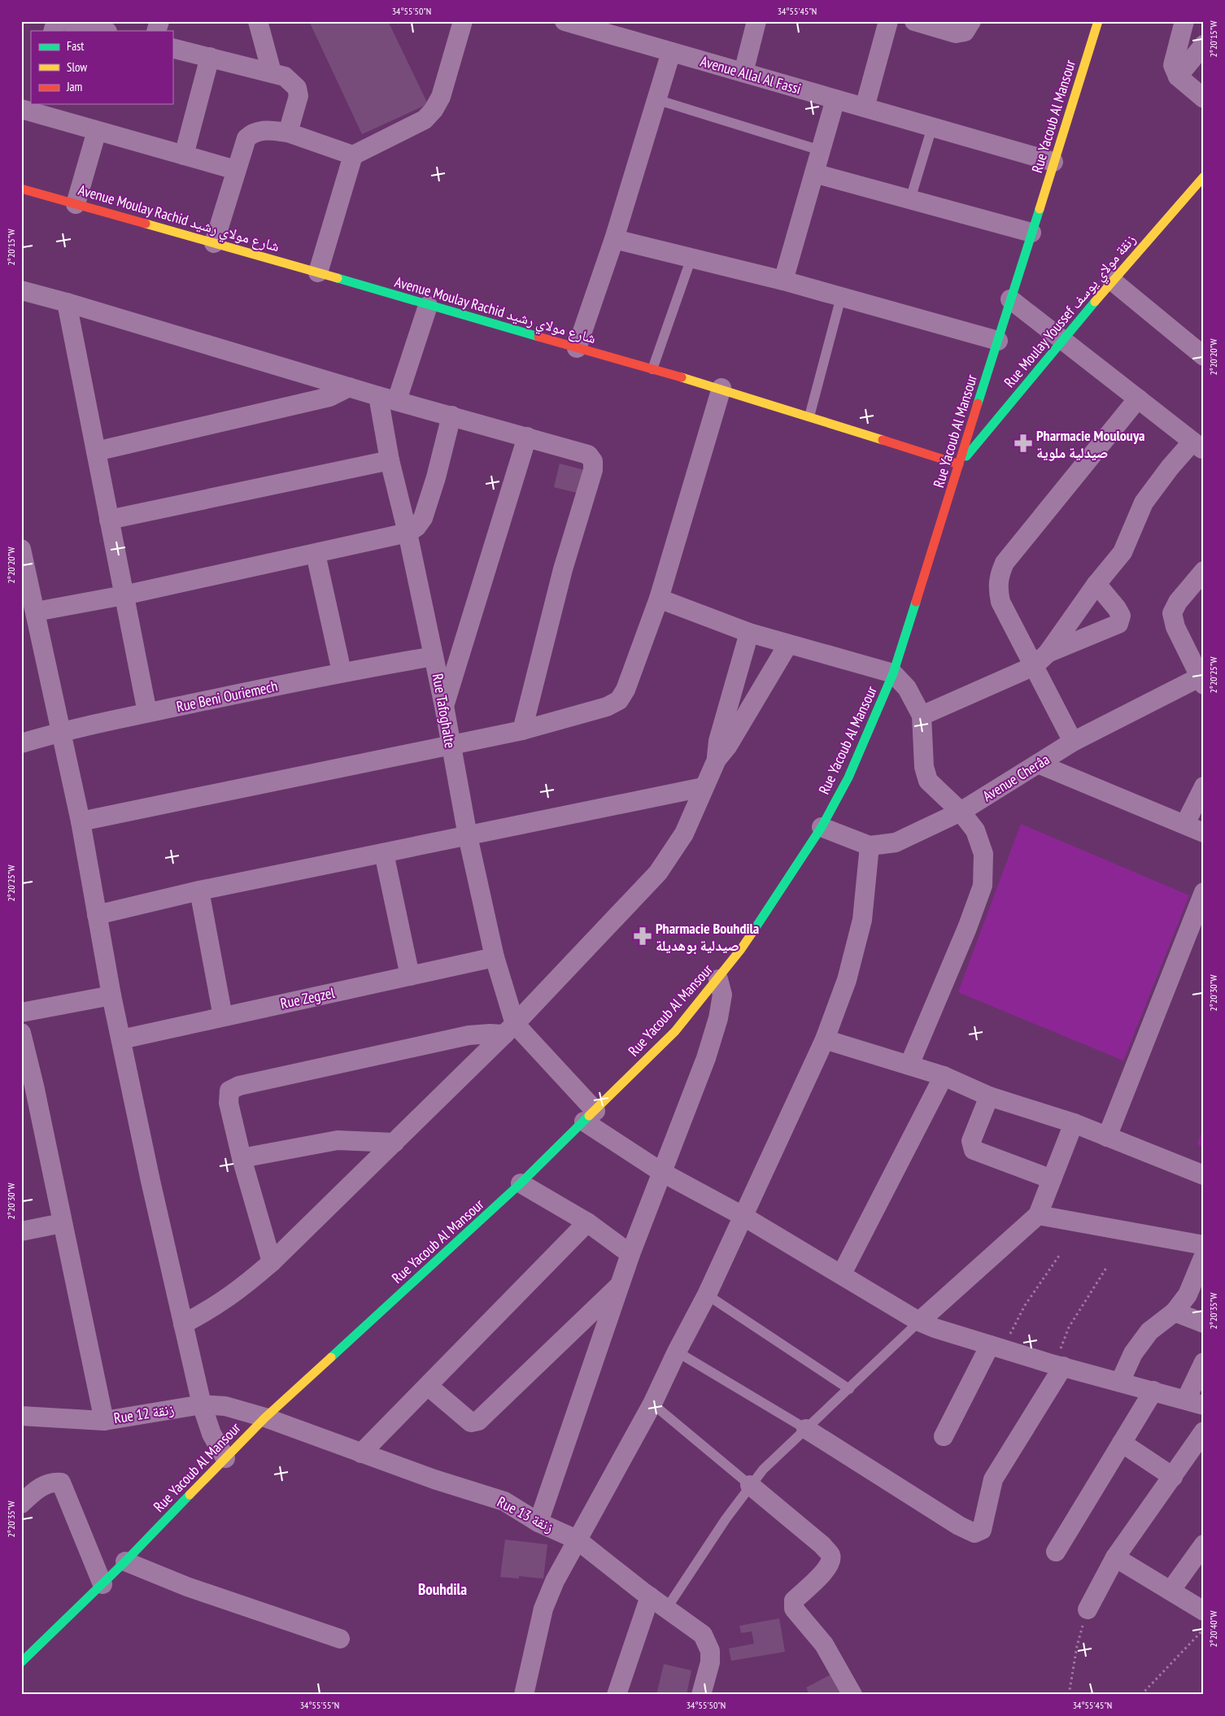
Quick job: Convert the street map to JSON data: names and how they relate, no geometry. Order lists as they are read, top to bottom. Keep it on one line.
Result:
{"streets":{"street":["Avenue Allal Al Fassi","Rue Yacoub Al Mansour","Avenue Moulay Rachid شارع مولاي رشيد","Rue Moulay Youssef زنقة مولاي يوسف","Rue Beni Ouriemech","Rue Tafoghalte","Avenue Cherâa","Rue Zegzel","Rue 12 زنقة","Rue 13 زنقة"]},"crossings":[["Avenue Allal Al Fassi","Rue Yacoub Al Mansour"],["Rue Yacoub Al Mansour","Avenue Moulay Rachid شارع مولاي رشيد"],["Rue Yacoub Al Mansour","Rue Moulay Youssef زنقة مولاي يوسف"],["Rue Yacoub Al Mansour","Avenue Cherâa"],["Rue Yacoub Al Mansour","Rue 12 زنقة"],["Rue Yacoub Al Mansour","Rue 13 زنقة"],["Avenue Moulay Rachid شارع مولاي رشيد","Rue Moulay Youssef زنقة مولاي يوسف"],["Rue Beni Ouriemech","Rue Tafoghalte"],["Rue Tafoghalte","Rue Zegzel"],["Rue 12 زنقة","Rue 13 زنقة"]],"districts":["Bouhdila"],"places":{"pharmacy":["Pharmacie Moulouya صيدلية ملوية","Pharmacie Bouhdila صيدلية بوهديلة"]},"legend":["Fast","Slow","Jam"],"coordinates":["34°55'50\"N","34°55'45\"N","2°20'15\"W","2°20'20\"W","2°20'25\"W","2°20'30\"W","2°20'35\"W","2°20'40\"W","34°55'55\"N"]}
